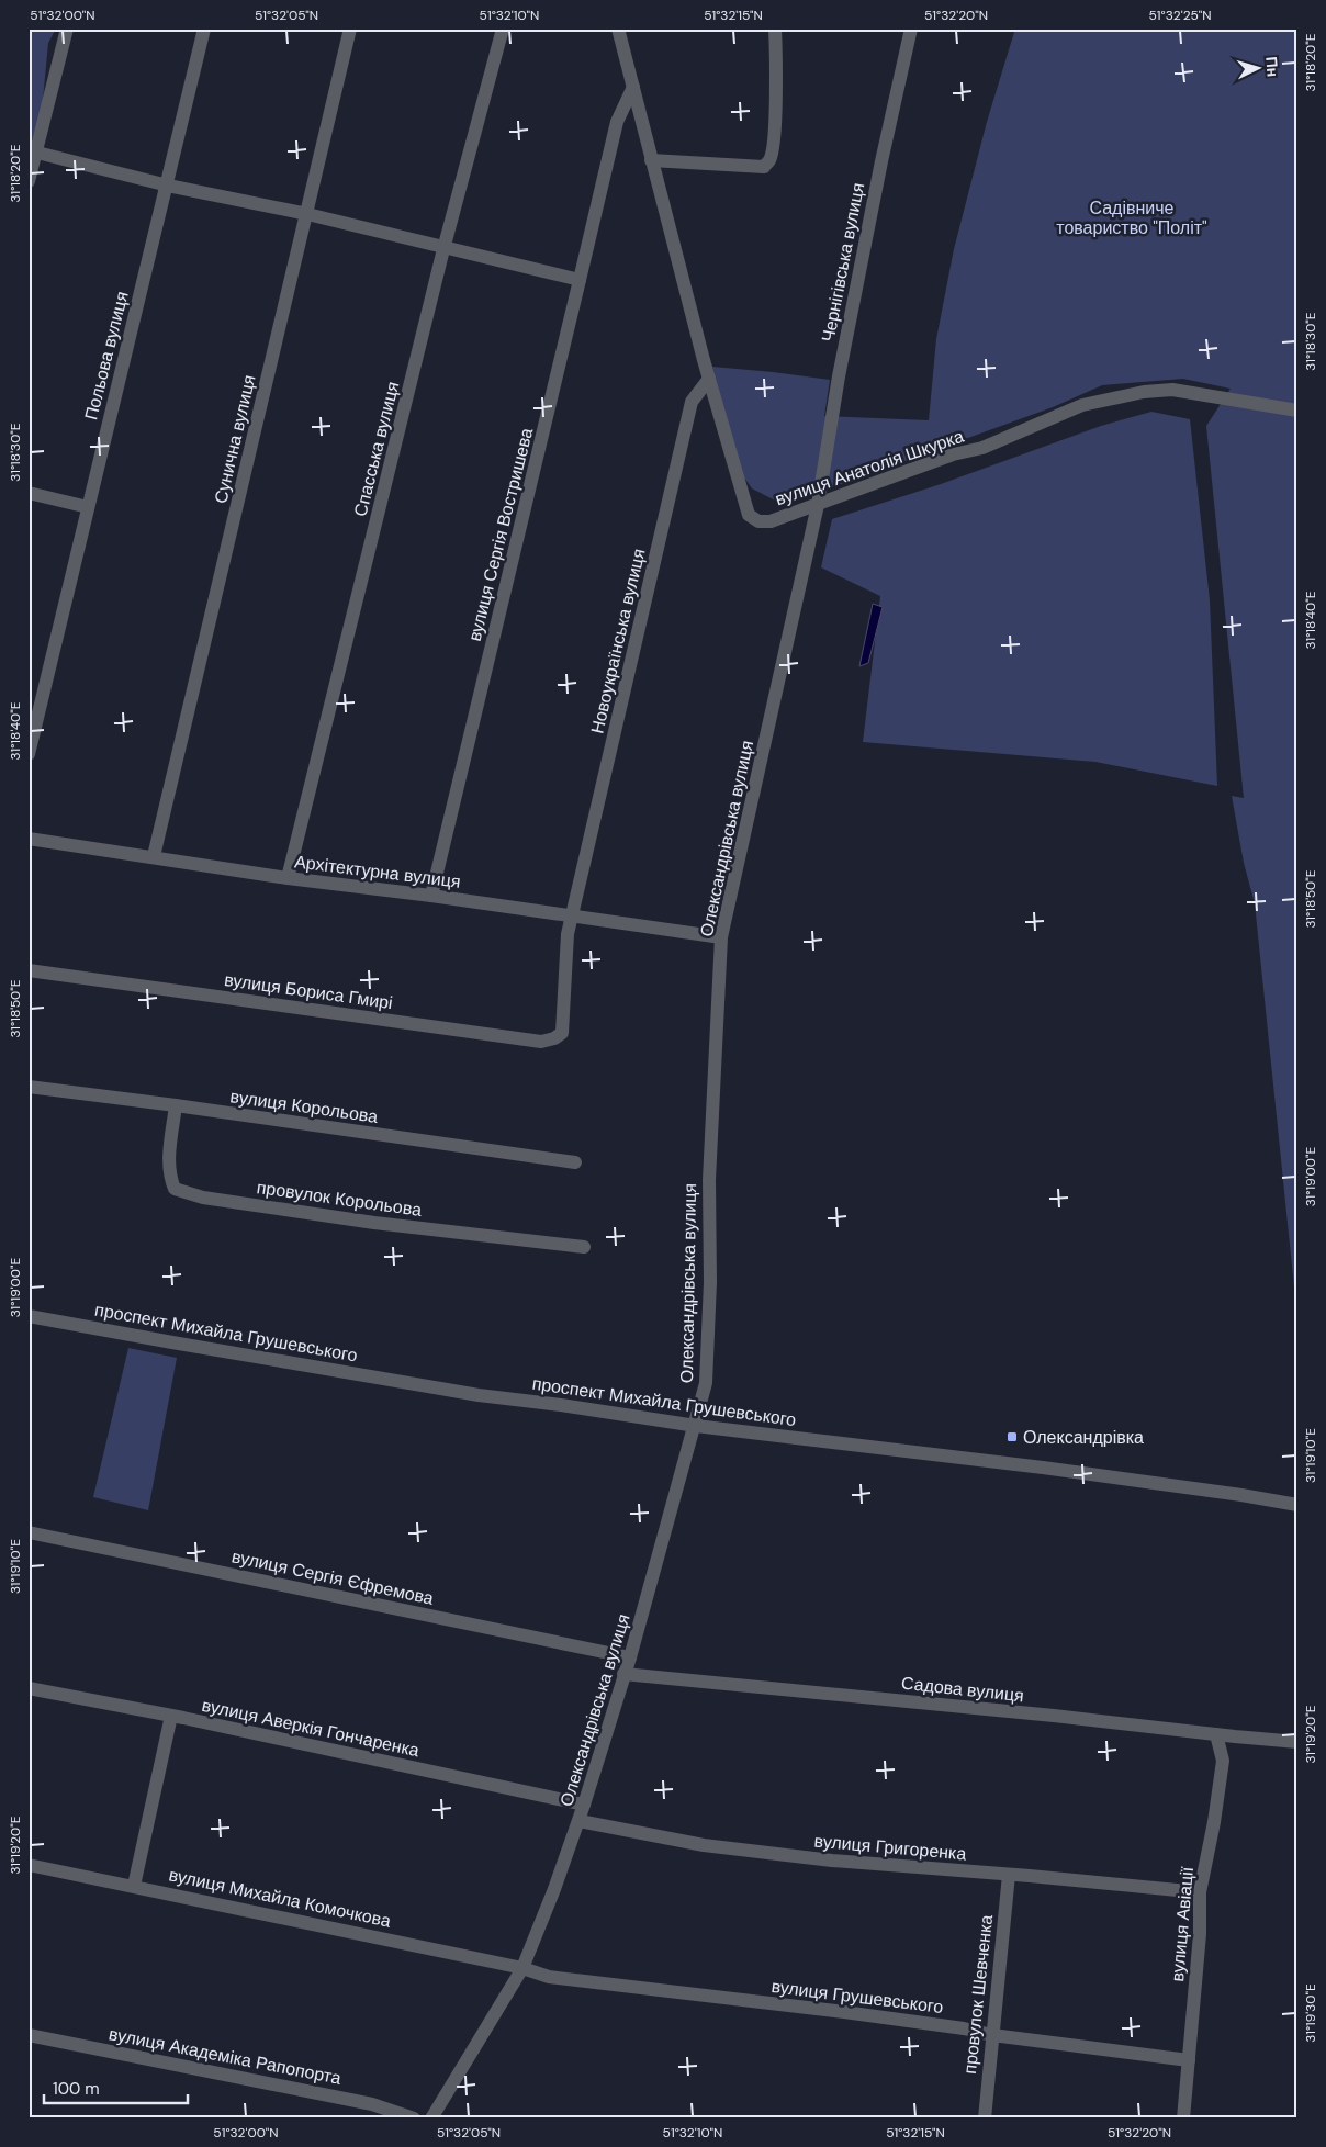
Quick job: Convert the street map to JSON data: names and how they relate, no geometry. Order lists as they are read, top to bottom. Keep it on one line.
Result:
{"streets":{"street":["Чернігівська вулиця","Польова вулиця","Сунична вулиця","Спасська вулиця","вулиця Анатолія Шкурка","вулиця Сергія Востришева","Новоукраїнська вулиця","Олександрівська вулиця","Архітектурна вулиця","вулиця Бориса Гмирі","вулиця Корольова","провулок Корольова","проспект Михайла Грушевського","вулиця Сергія Єфремова","Садова вулиця","вулиця Аверкія Гончаренка","вулиця Григоренка","вулиця Михайла Комочкова","вулиця Авіації","провулок Шевченка","вулиця Грушевського","вулиця Академіка Рапопорта"]},"crossings":[["Чернігівська вулиця","вулиця Анатолія Шкурка"],["Чернігівська вулиця","Олександрівська вулиця"],["Сунична вулиця","Архітектурна вулиця"],["Спасська вулиця","Архітектурна вулиця"],["вулиця Анатолія Шкурка","вулиця Сергія Востришева"],["вулиця Анатолія Шкурка","Новоукраїнська вулиця"],["вулиця Анатолія Шкурка","Олександрівська вулиця"],["вулиця Сергія Востришева","Архітектурна вулиця"],["Новоукраїнська вулиця","Архітектурна вулиця"],["Новоукраїнська вулиця","вулиця Бориса Гмирі"],["Олександрівська вулиця","Архітектурна вулиця"],["Олександрівська вулиця","проспект Михайла Грушевського"],["Олександрівська вулиця","вулиця Сергія Єфремова"],["Олександрівська вулиця","Садова вулиця"],["Олександрівська вулиця","вулиця Аверкія Гончаренка"],["Олександрівська вулиця","вулиця Григоренка"],["Олександрівська вулиця","вулиця Михайла Комочкова"],["Олександрівська вулиця","вулиця Грушевського"],["Архітектурна вулиця","вулиця Бориса Гмирі"],["вулиця Корольова","провулок Корольова"],["Садова вулиця","вулиця Авіації"],["вулиця Григоренка","вулиця Авіації"],["вулиця Григоренка","провулок Шевченка"],["вулиця Михайла Комочкова","вулиця Грушевського"],["вулиця Авіації","вулиця Грушевського"],["провулок Шевченка","вулиця Грушевського"]],"parks":["Садівниче товариство \"Політ\""],"places":{"transit":["Олександрівка"]},"scale_bar":"100 m","north":"right","coordinates":["51°32'00\"N","51°32'05\"N","51°32'10\"N","51°32'15\"N","51°32'20\"N","51°32'25\"N","31°18'20\"E","31°18'30\"E","31°18'40\"E","31°18'50\"E","31°19'00\"E","31°19'10\"E","31°19'20\"E","31°19'30\"E"]}
